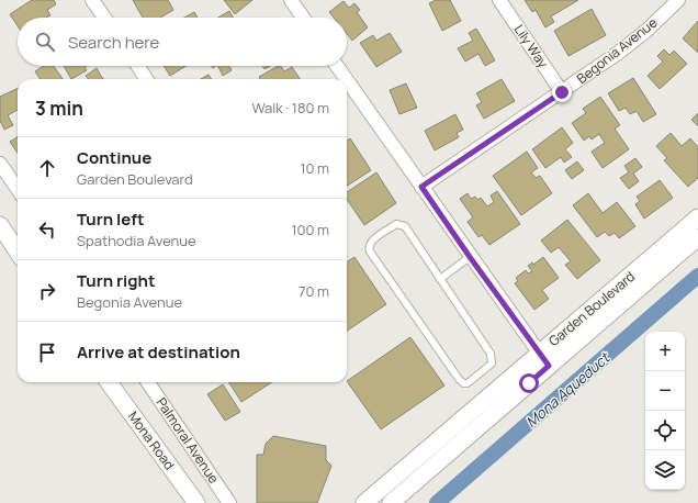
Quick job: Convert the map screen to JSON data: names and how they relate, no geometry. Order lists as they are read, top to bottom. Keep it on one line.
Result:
{"streets":{"street":["Lily Way","Begonia Avenue","Garden Boulevard","Mona Road","Palmoral Avenue"]},"crossings":[["Lily Way","Begonia Avenue"]],"water":["Mona Aqueduct"],"page":{"search":"Search here","heading":["3 min","Walk · 180 m"],"list":[["Continue","Garden Boulevard","10 m"],["Turn left","Spathodia Avenue","100 m"],["Turn right","Begonia Avenue","70 m"],"Arrive at destination"],"map_buttons":["+","−"]}}
